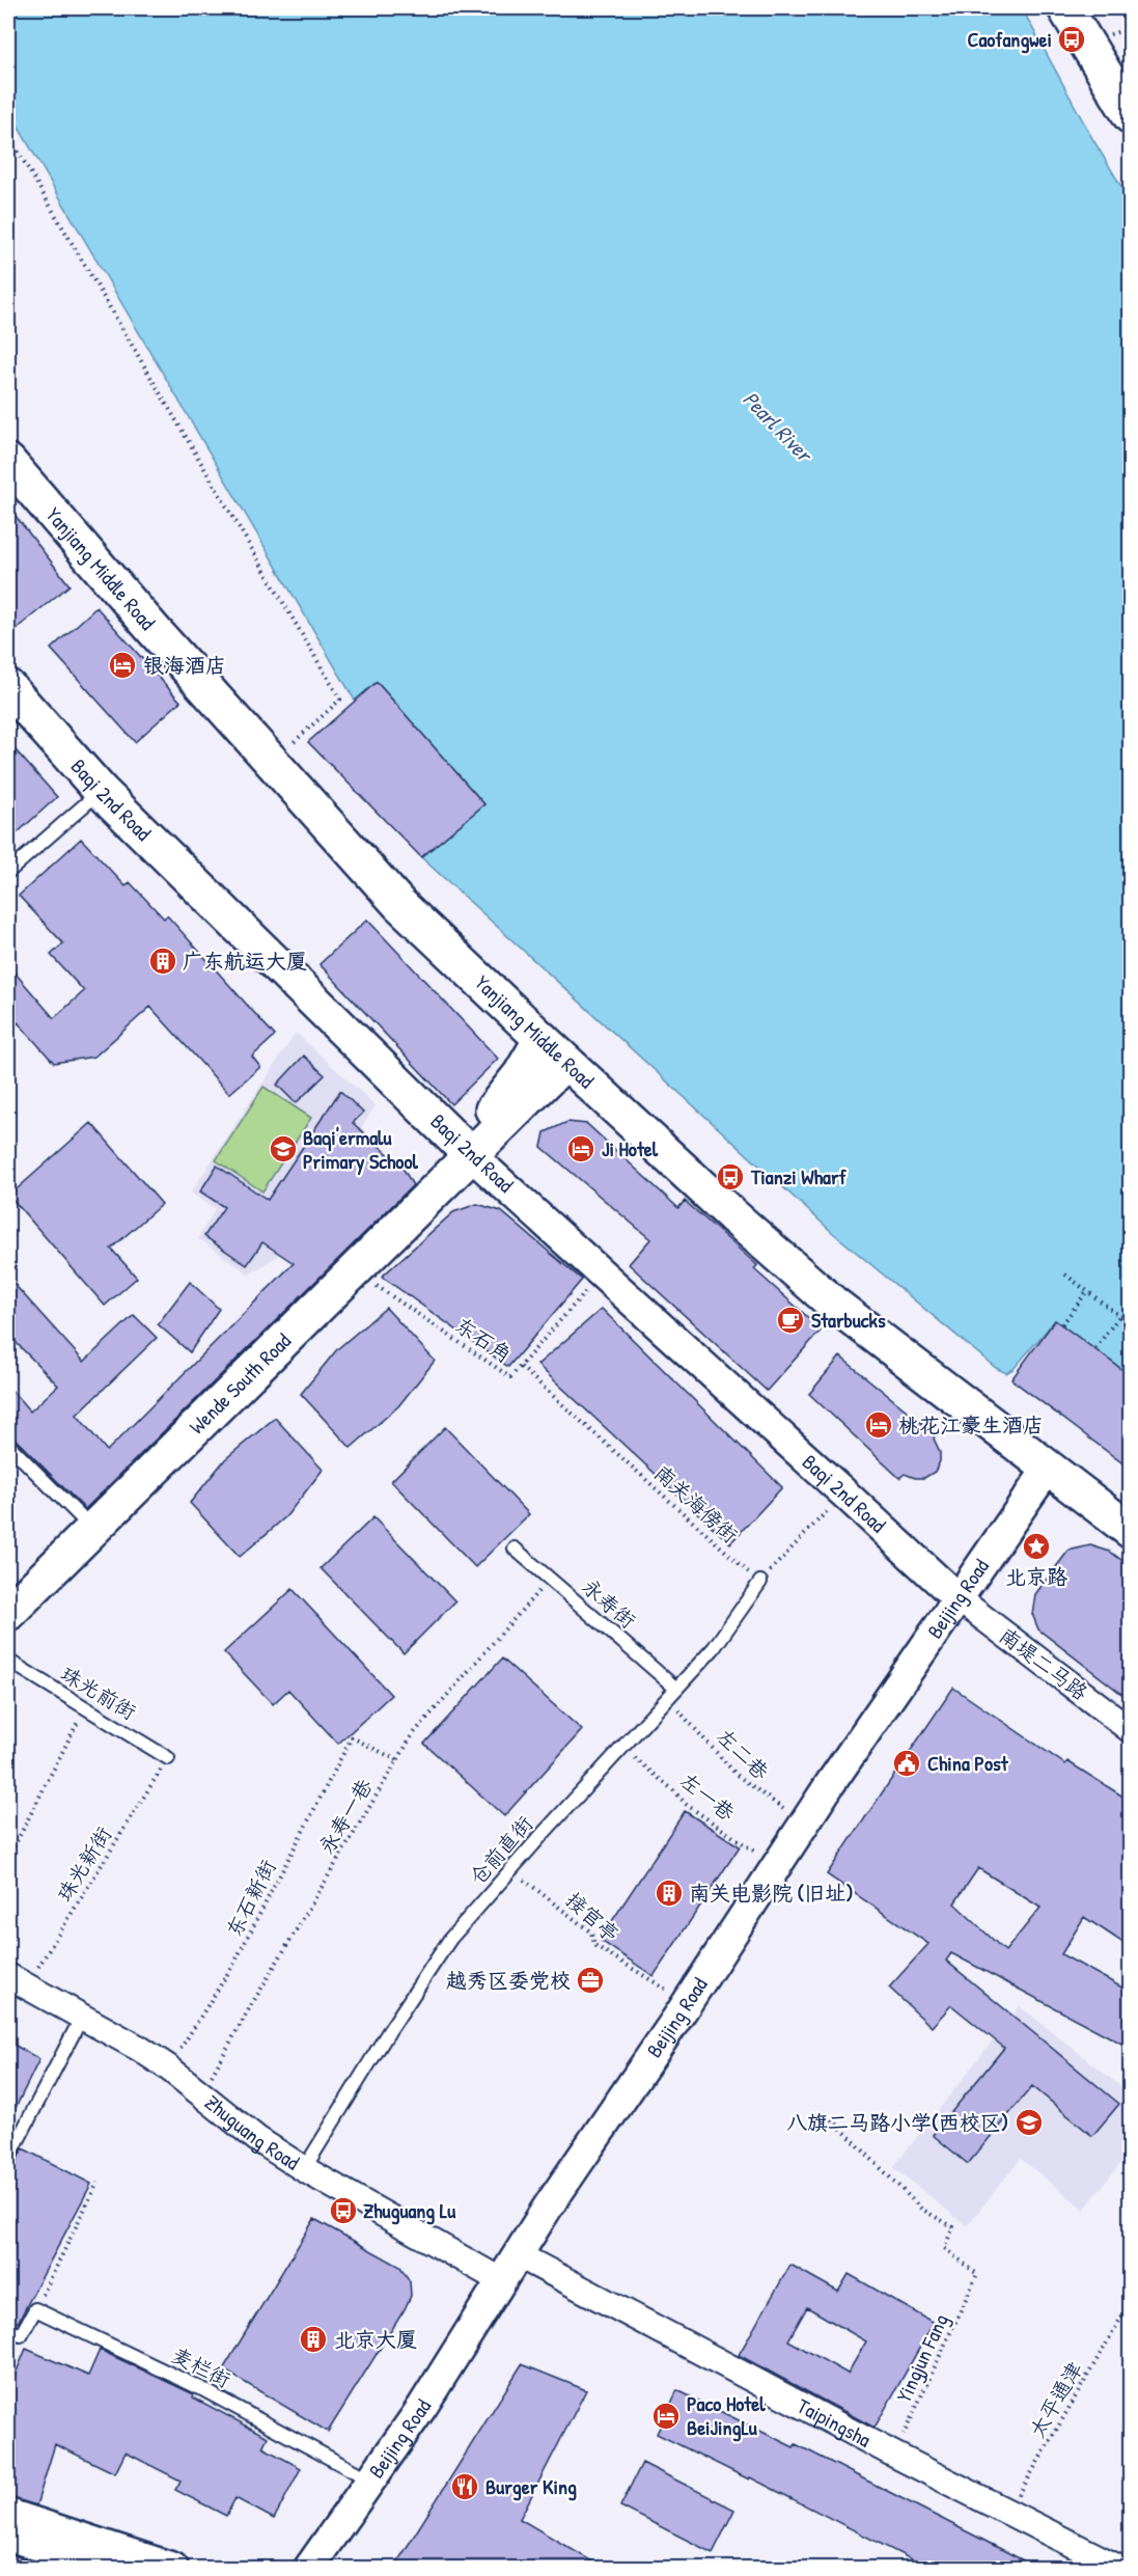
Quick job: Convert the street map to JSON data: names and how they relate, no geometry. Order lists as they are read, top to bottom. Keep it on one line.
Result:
{"streets":{"main road":["Yanjiang Middle Road","Baqi 2nd Road","Wende South Road"],"street":["Beijing Road","南堤二马路","Zhuguang Road","Taipingsha"],"lane":["永寿街","珠光前街","仓前直街","麦栏街"],"path":["东石角","南关海傍街","左二巷","左一巷","永寿一巷","珠光新街","东石新街","接官亭","Yingjun Fang","太平通津"]},"crossings":[["Yanjiang Middle Road","Wende South Road"],["Yanjiang Middle Road","Beijing Road"],["Baqi 2nd Road","东石角"],["Baqi 2nd Road","Wende South Road"],["Baqi 2nd Road","Beijing Road"],["Baqi 2nd Road","南堤二马路"],["东石角","Wende South Road"],["东石角","南关海傍街"],["南关海傍街","仓前直街"],["Beijing Road","南堤二马路"],["Beijing Road","左二巷"],["Beijing Road","左一巷"],["Beijing Road","接官亭"],["Beijing Road","Zhuguang Road"],["Beijing Road","麦栏街"],["Beijing Road","Taipingsha"],["永寿街","左二巷"],["永寿街","永寿一巷"],["永寿街","仓前直街"],["珠光前街","珠光新街"],["左二巷","仓前直街"],["左一巷","仓前直街"],["永寿一巷","东石新街"],["永寿一巷","Zhuguang Road"],["仓前直街","接官亭"],["仓前直街","Zhuguang Road"],["珠光新街","Zhuguang Road"],["东石新街","Zhuguang Road"],["Yingjun Fang","Taipingsha"],["太平通津","Taipingsha"]],"water":["Pearl River"],"places":{"bus stop":["Caofangwei","Tianzi Wharf","Zhuguang Lu"],"hotel":["银海酒店","Ji Hotel","桃花江豪生酒店","Paco Hotel BeiJingLu"],"building":["广东航运大厦","南关电影院 (旧址)","北京大厦"],"school or university":["Baqi'ermalu Primary School","八旗二马路小学(西校区)"],"cafe":["Starbucks"],"place":["北京路"],"public building":["China Post"],"office":["越秀区委党校"],"restaurant":["Burger King"]}}
